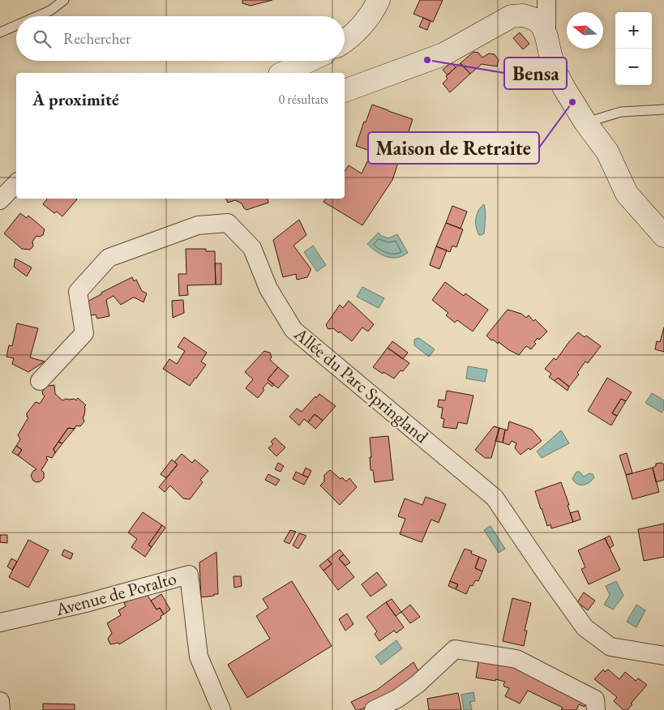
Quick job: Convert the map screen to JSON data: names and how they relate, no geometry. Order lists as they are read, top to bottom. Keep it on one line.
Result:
{"streets":{"street":["Allée du Parc Springland","Avenue de Poralto"]},"places":["Bensa","Maison de Retraite"],"north":"left","page":{"map_buttons":["+","−"],"search":"Rechercher","heading":["À proximité","0 résultats"]}}
